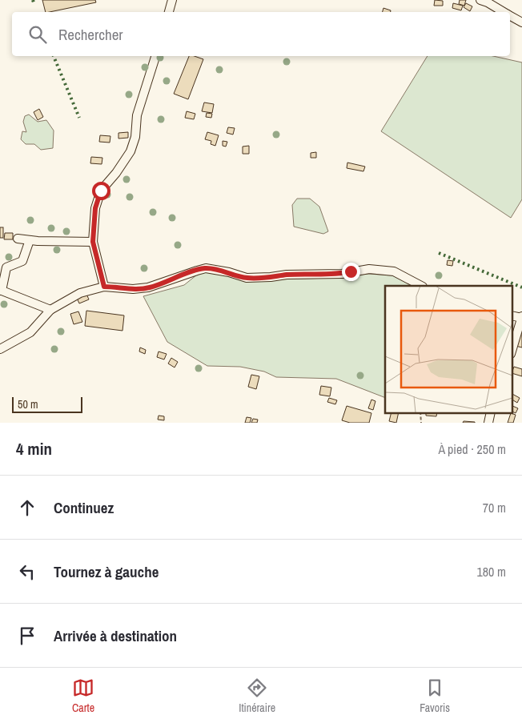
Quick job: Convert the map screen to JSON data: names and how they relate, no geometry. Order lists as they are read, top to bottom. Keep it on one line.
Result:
{"scale_bar":"50 m","page":{"search":"Rechercher","scale":"50 m","heading":["4 min","À pied · 250 m"],"list":[["Continuez","70 m"],["Tournez à gauche","180 m"],"Arrivée à destination"],"nav":["Carte","Itinéraire","Favoris"]}}
